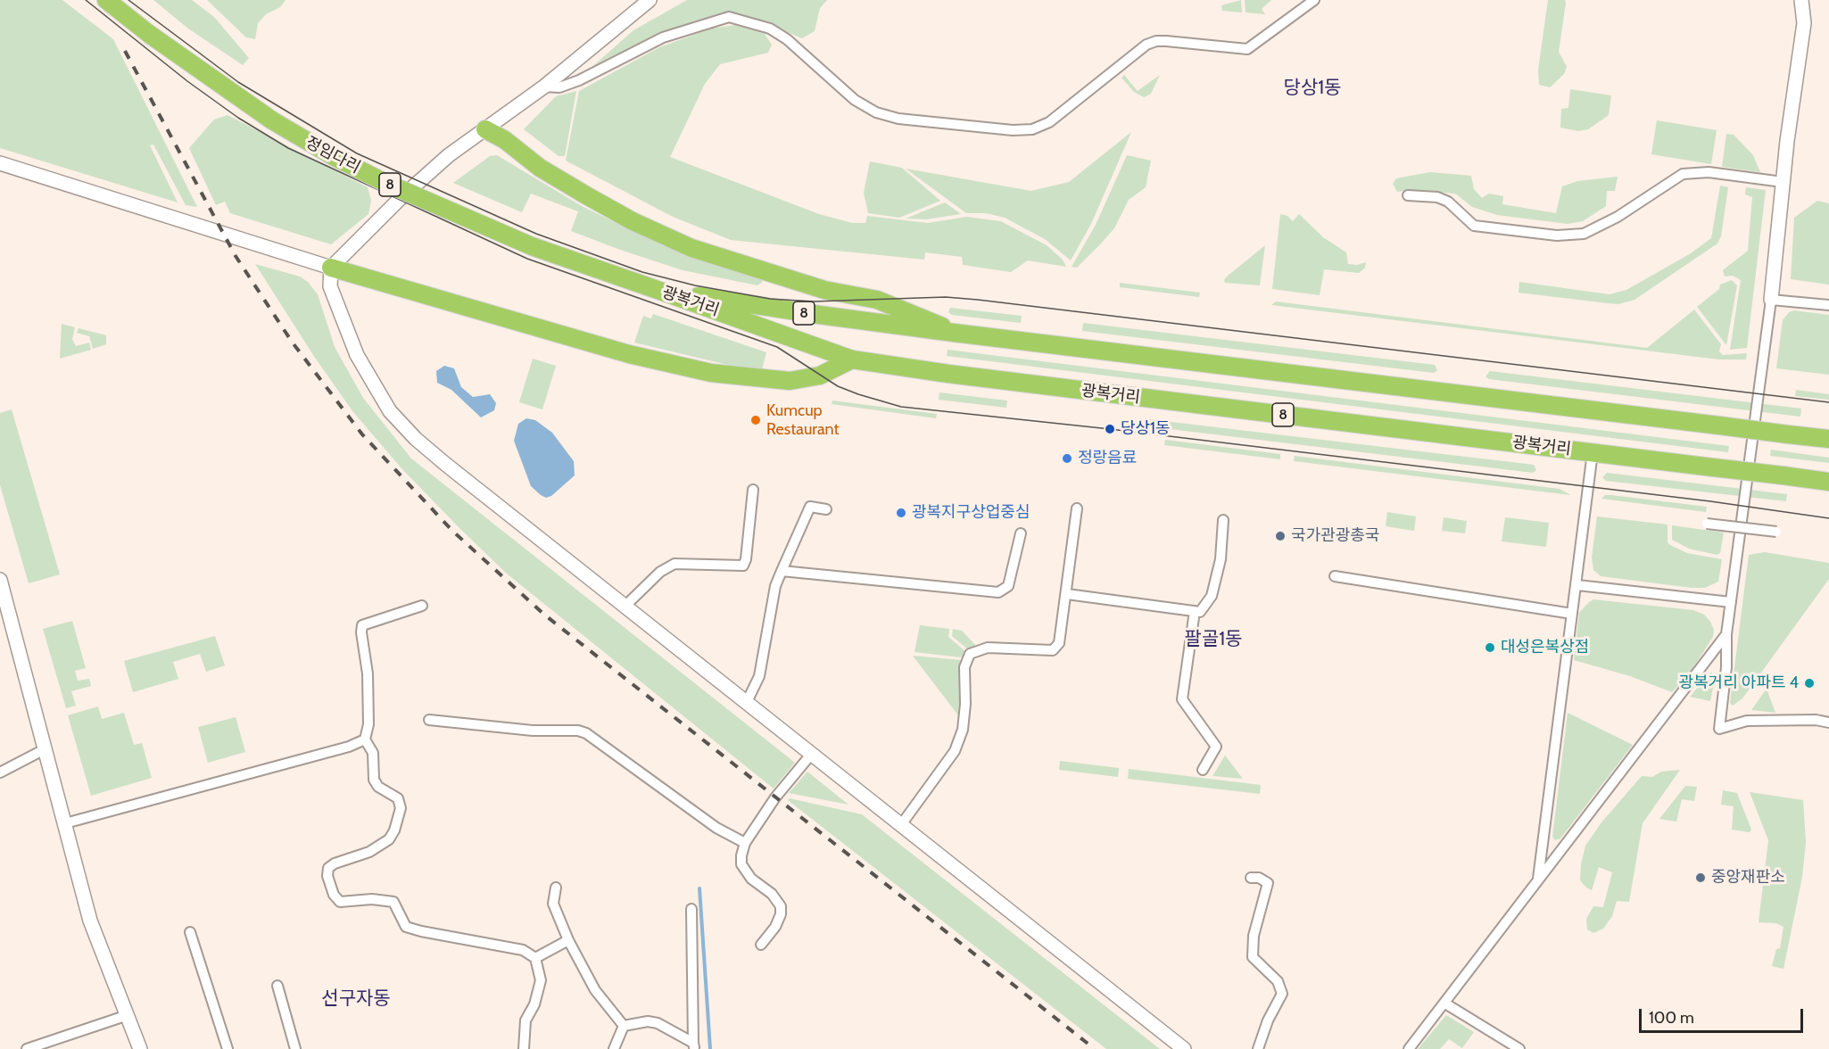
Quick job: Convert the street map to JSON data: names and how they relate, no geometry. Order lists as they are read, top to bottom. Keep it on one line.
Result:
{"streets":{"highway":["정임다리","8","광복거리"]},"crossings":[["정임다리","광복거리"]],"districts":["당상1동","팔골1동","선구자동"],"places":["Kumcup Restaurant","당상1동","정랑음료","광복지구상업중심","국가관광총국","대성은복상점","광복거리 아파트 4","중앙재판소"],"scale_bar":"100 m"}
